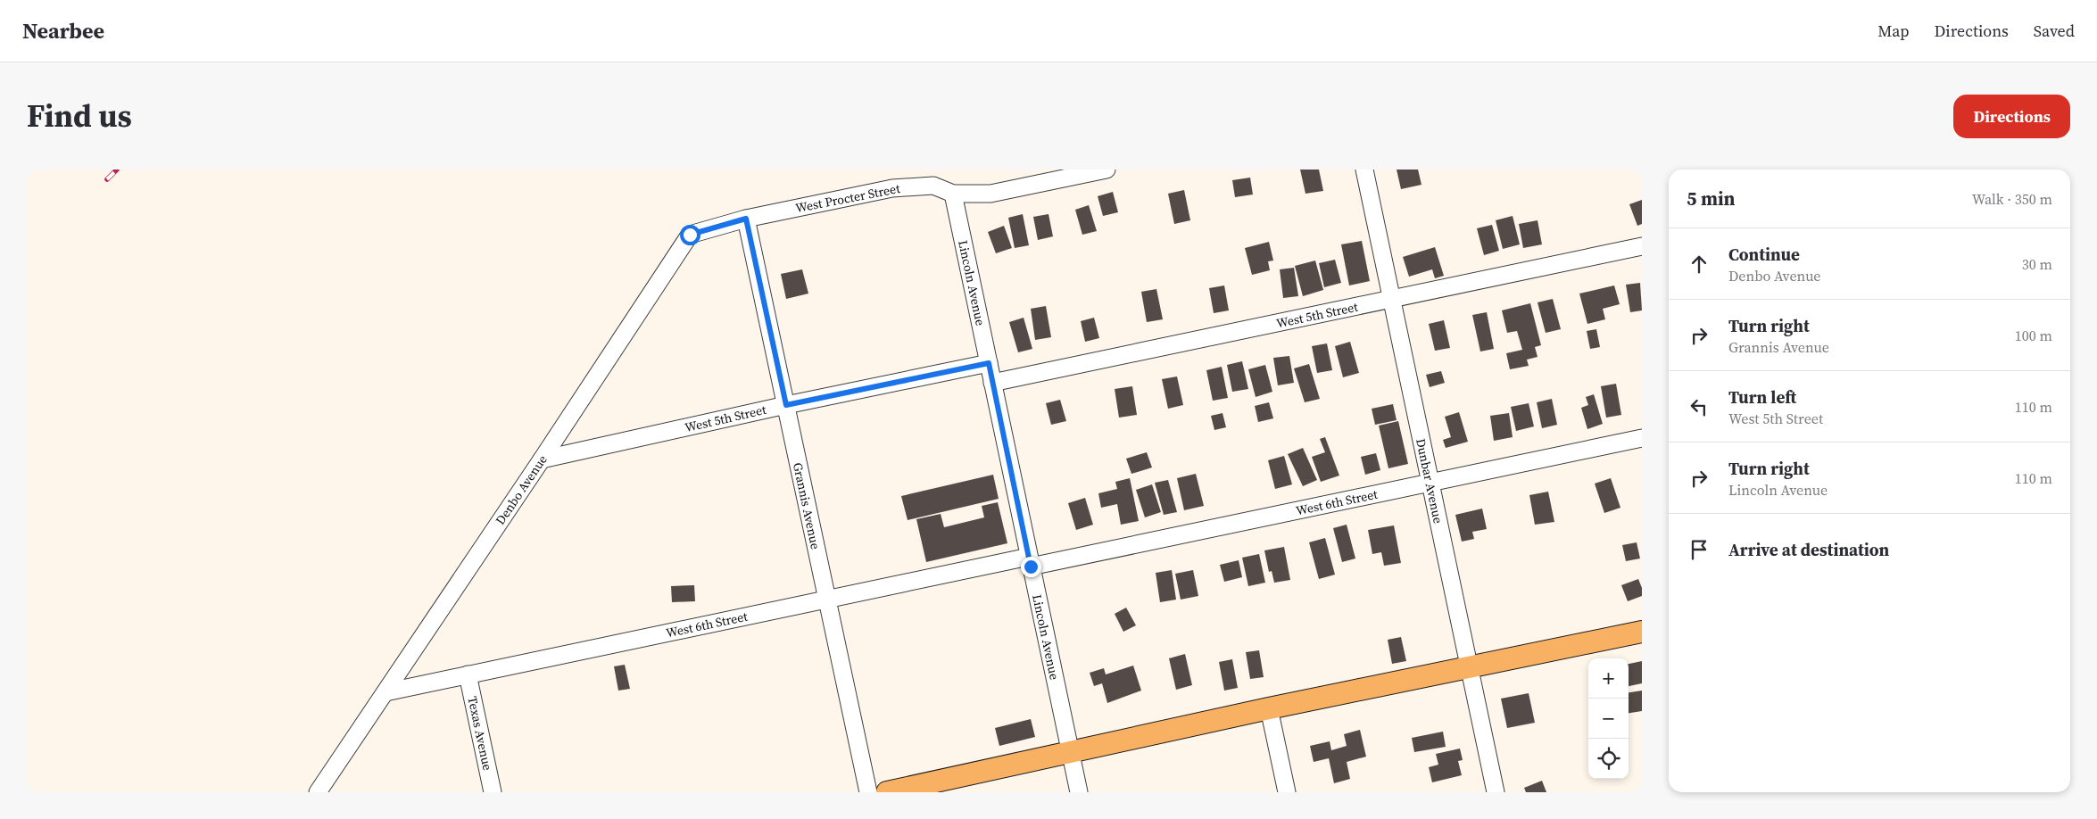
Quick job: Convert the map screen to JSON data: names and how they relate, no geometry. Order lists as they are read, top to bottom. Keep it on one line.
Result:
{"streets":{"street":["West Procter Street","Lincoln Avenue","West 5th Street","Dunbar Avenue","Denbo Avenue","West 6th Street","Grannis Avenue","Texas Avenue"]},"crossings":[["West Procter Street","Lincoln Avenue"],["West Procter Street","Denbo Avenue"],["West Procter Street","Grannis Avenue"],["Lincoln Avenue","West 5th Street"],["Lincoln Avenue","West 6th Street"],["West 5th Street","Dunbar Avenue"],["West 5th Street","Denbo Avenue"],["West 5th Street","Grannis Avenue"],["Dunbar Avenue","West 6th Street"],["Denbo Avenue","West 6th Street"],["Denbo Avenue","Grannis Avenue"],["West 6th Street","Grannis Avenue"],["West 6th Street","Texas Avenue"]],"page":{"header":"Nearbee","nav":["Map","Directions","Saved"],"title":"Find us","buttons":"Directions","heading":["5 min","Walk · 350 m"],"list":[["Continue","Denbo Avenue","30 m"],["Turn right","Grannis Avenue","100 m"],["Turn left","West 5th Street","110 m"],["Turn right","Lincoln Avenue","110 m"],"Arrive at destination"],"map_buttons":["+","−"]}}
